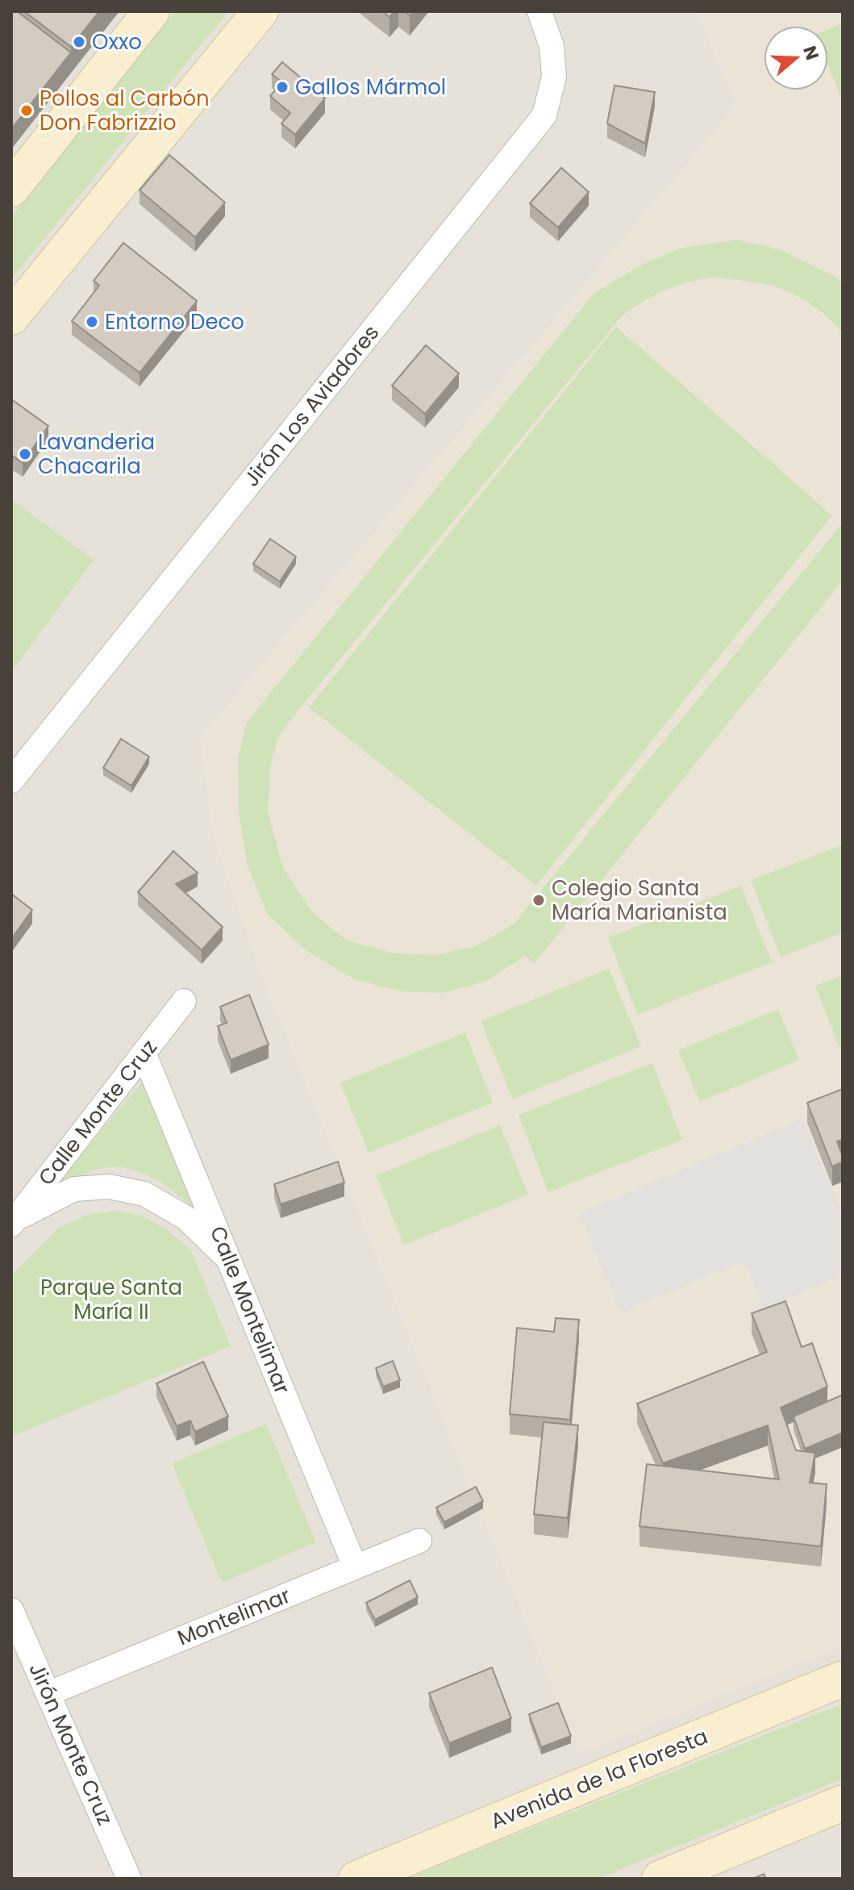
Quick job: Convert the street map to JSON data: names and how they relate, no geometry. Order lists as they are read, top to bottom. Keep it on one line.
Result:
{"streets":{"street":["Jirón Los Aviadores","Calle Monte Cruz","Calle Montelimar","Montelimar","Jirón Monte Cruz","Avenida de la Floresta"]},"crossings":[["Calle Monte Cruz","Calle Montelimar"],["Calle Montelimar","Montelimar"],["Montelimar","Jirón Monte Cruz"]],"parks":["Parque Santa María II"],"places":["Oxxo","Gallos Mármol","Pollos al Carbón Don Fabrizzio","Entorno Deco","Lavanderia Chacarila","Colegio Santa María Marianista"],"north":"right"}
